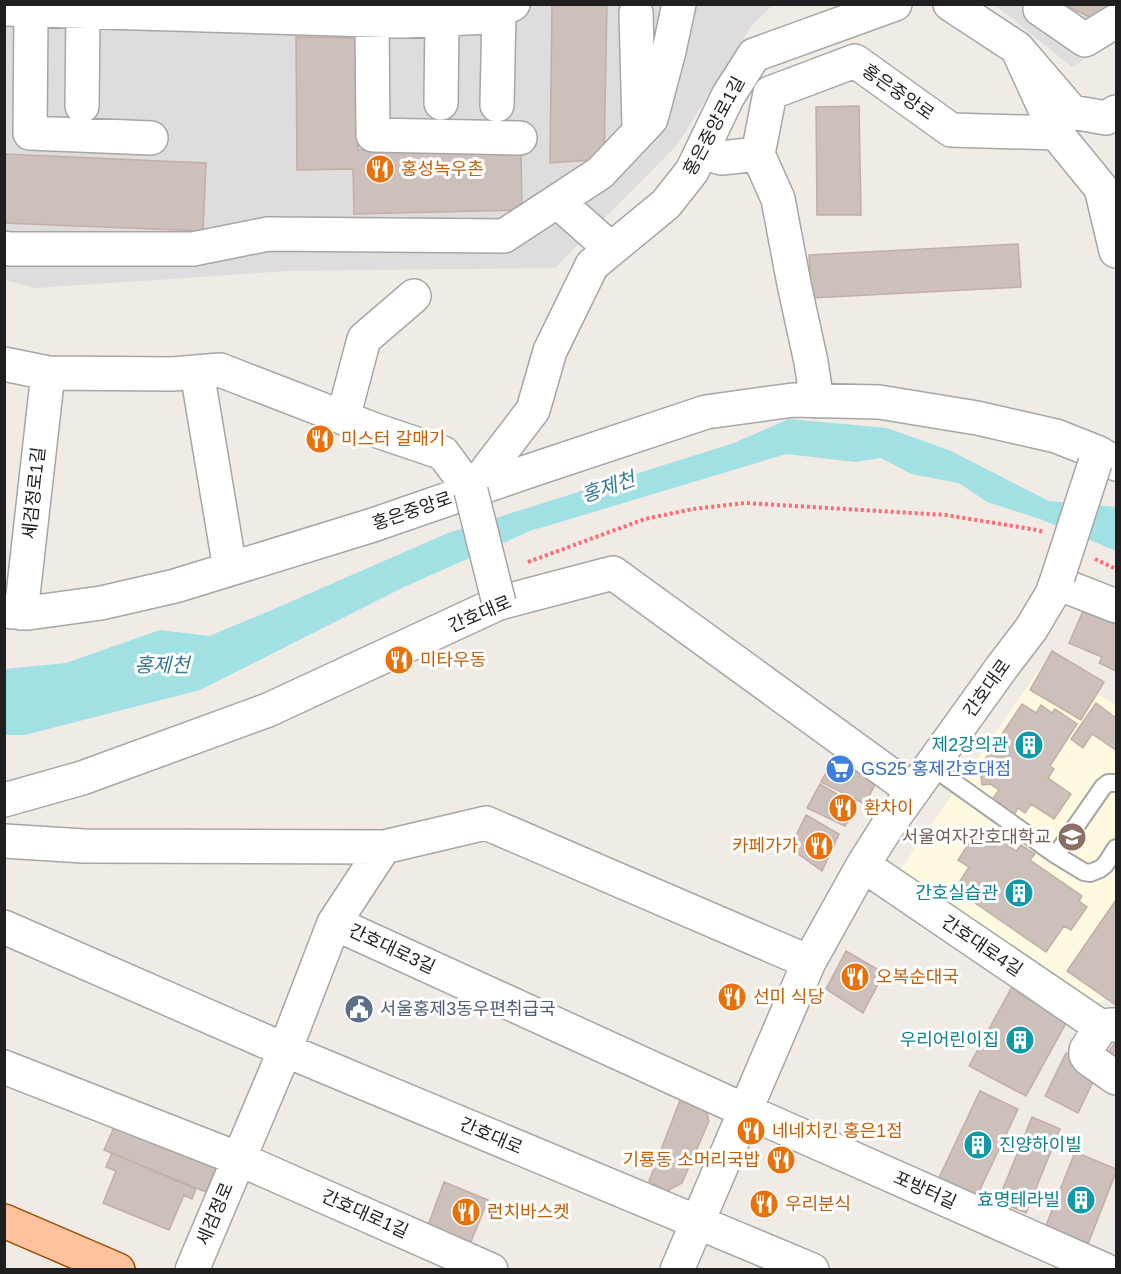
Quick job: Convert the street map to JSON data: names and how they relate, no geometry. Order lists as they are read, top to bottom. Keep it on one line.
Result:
{"streets":{"street":["홍은중앙로","홍은중앙로1길","세검정로1길","간호대로","간호대로4길","간호대로3길","포방터길","세검정로","간호대로1길"]},"crossings":[["홍은중앙로","홍은중앙로1길"],["홍은중앙로","세검정로1길"],["홍은중앙로","간호대로"],["간호대로","간호대로4길"],["간호대로","간호대로3길"],["간호대로","포방터길"],["간호대로3길","포방터길"],["세검정로","간호대로1길"]],"water":["홍제천"],"places":{"restaurant":["홍성녹우촌","미스터 갈매기","미타우동","환차이","카페가가","오복순대국","선미 식당","네네치킨 홍은1점","기룡동 소머리국밥","우리분식","런치바스켓"],"building":["제2강의관","간호실습관","우리어린이집","진양하이빌","효명테라빌"],"supermarket":["GS25 홍제간호대점"],"school or university":["서울여자간호대학교"],"public building":["서울홍제3동우편취급국"]}}
